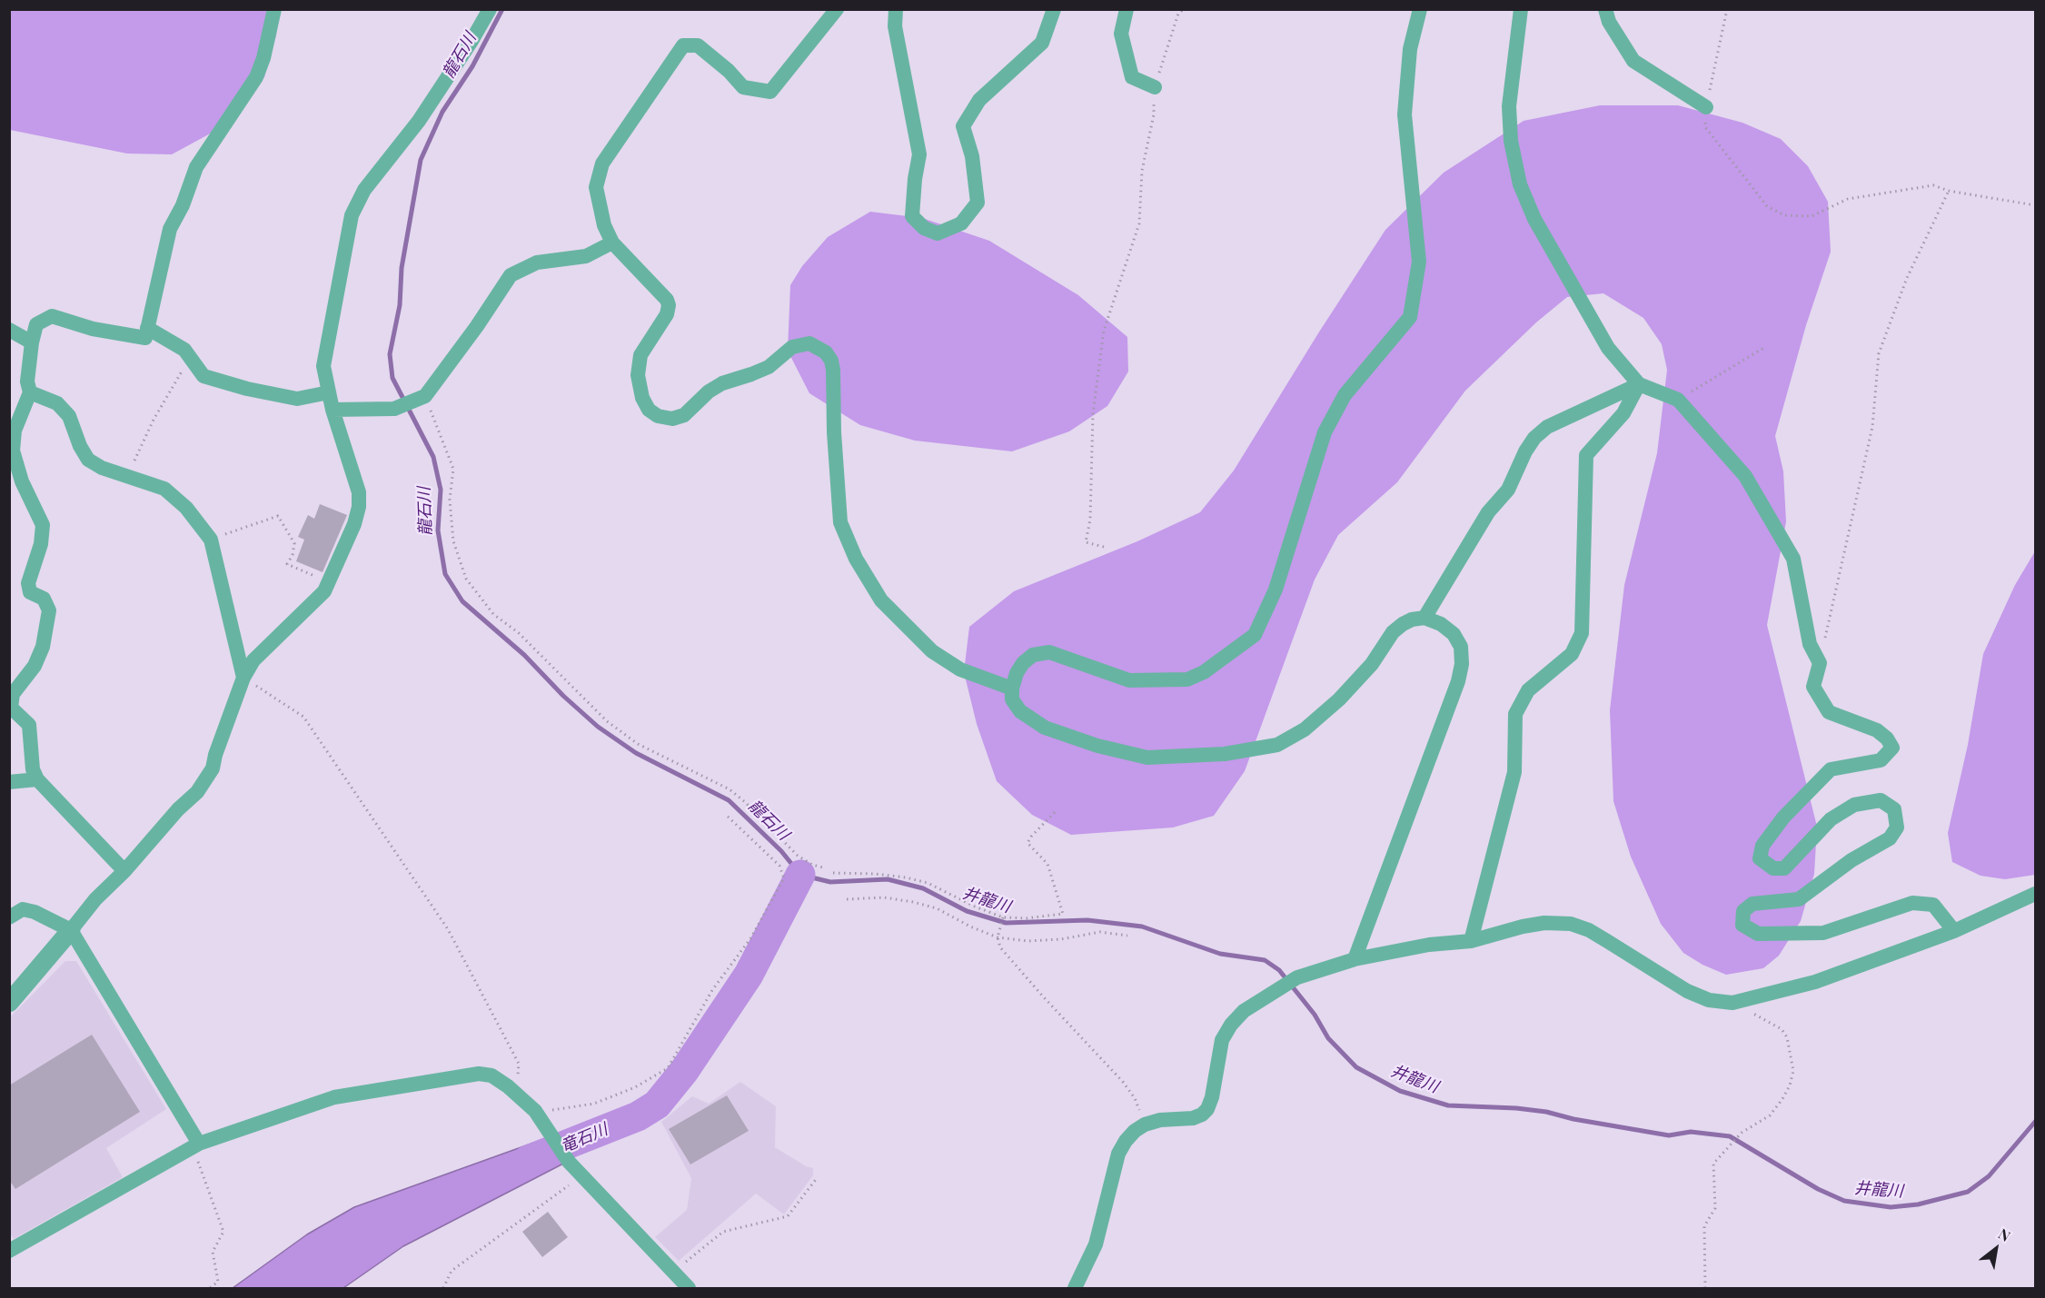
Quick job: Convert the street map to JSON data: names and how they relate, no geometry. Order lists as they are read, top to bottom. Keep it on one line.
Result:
{"water":["龍石川","井龍川","竜石川"],"north":"top right"}
